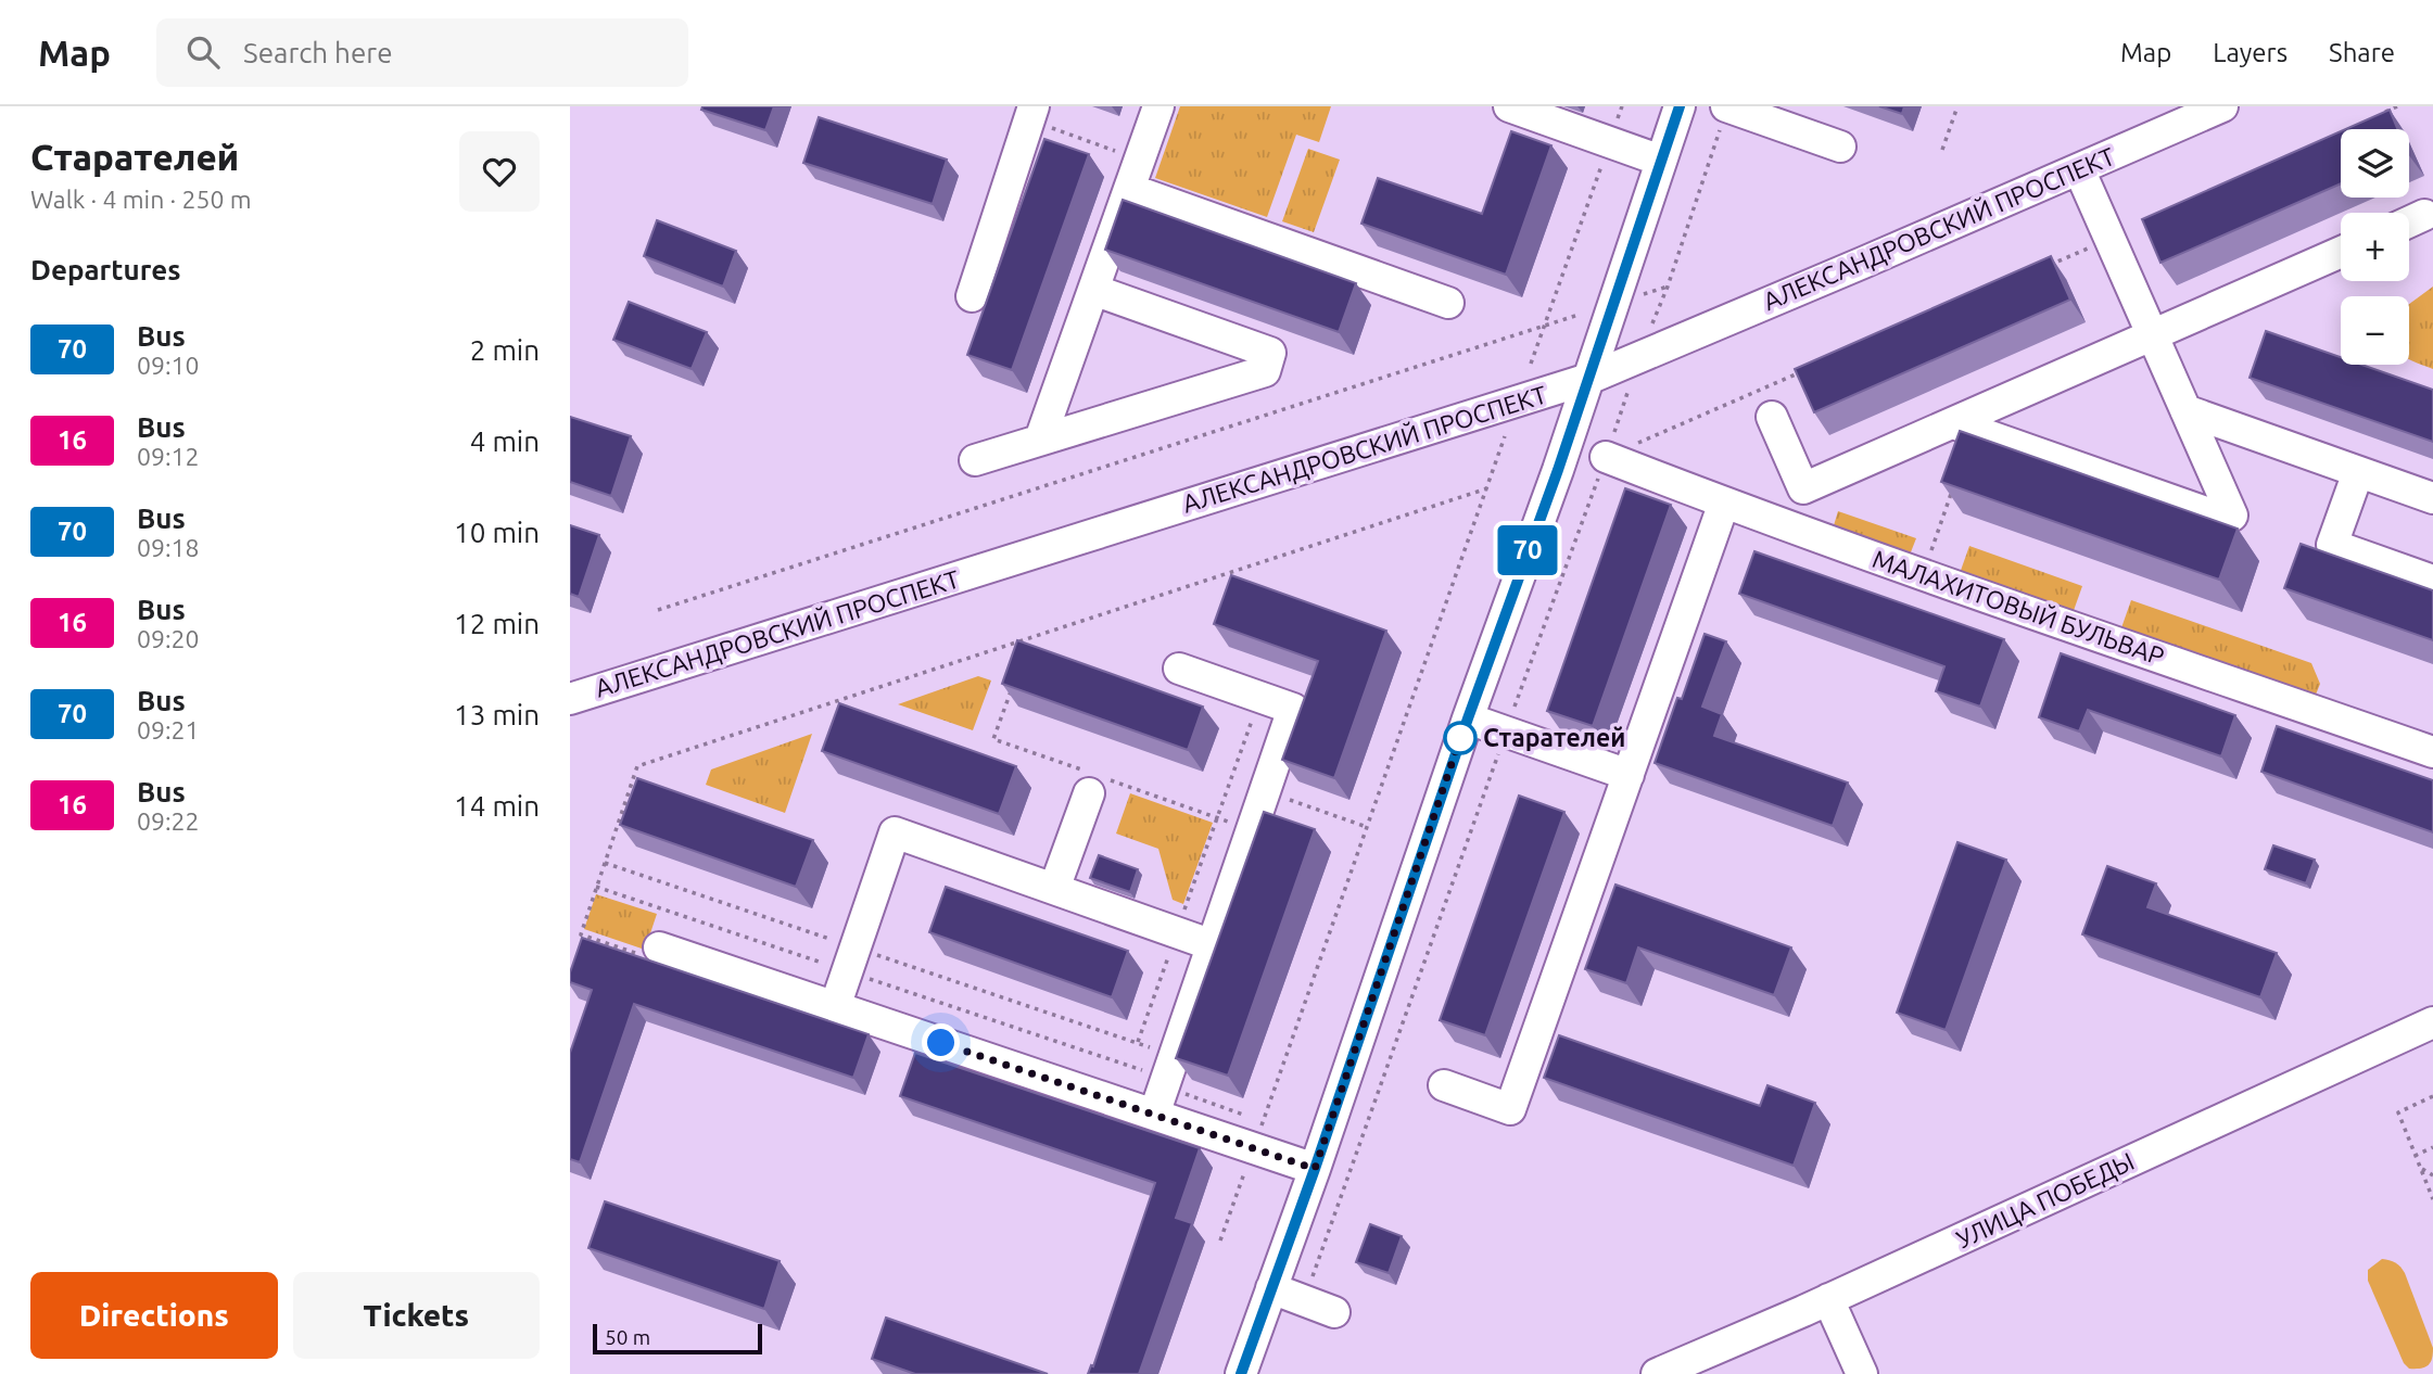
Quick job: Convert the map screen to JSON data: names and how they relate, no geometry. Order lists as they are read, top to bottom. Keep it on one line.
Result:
{"streets":{"street":["АЛЕКСАНДРОВСКИЙ ПРОСПЕКТ","МАЛАХИТОВЫЙ БУЛЬВАР","УЛИЦА ПОБЕДЫ"]},"places":["Старателей"],"lines":["bus line 70"],"scale_bar":"50 m","page":{"header":"Map","search":"Search here","nav":["Map","Layers","Share"],"heading":[["Старателей","Walk · 4 min · 250 m"],"Departures"],"on_map":"70","map_buttons":["+","−"],"list":[{"mark":"70","name":"Bus","note":"09:10","value":"2 min"},{"mark":"16","name":"Bus","note":"09:12","value":"4 min"},{"mark":"70","name":"Bus","note":"09:18","value":"10 min"},{"mark":"16","name":"Bus","note":"09:20","value":"12 min"},{"mark":"70","name":"Bus","note":"09:21","value":"13 min"},{"mark":"16","name":"Bus","note":"09:22","value":"14 min"}],"buttons":["Directions","Tickets"],"scale":"50 m"}}
